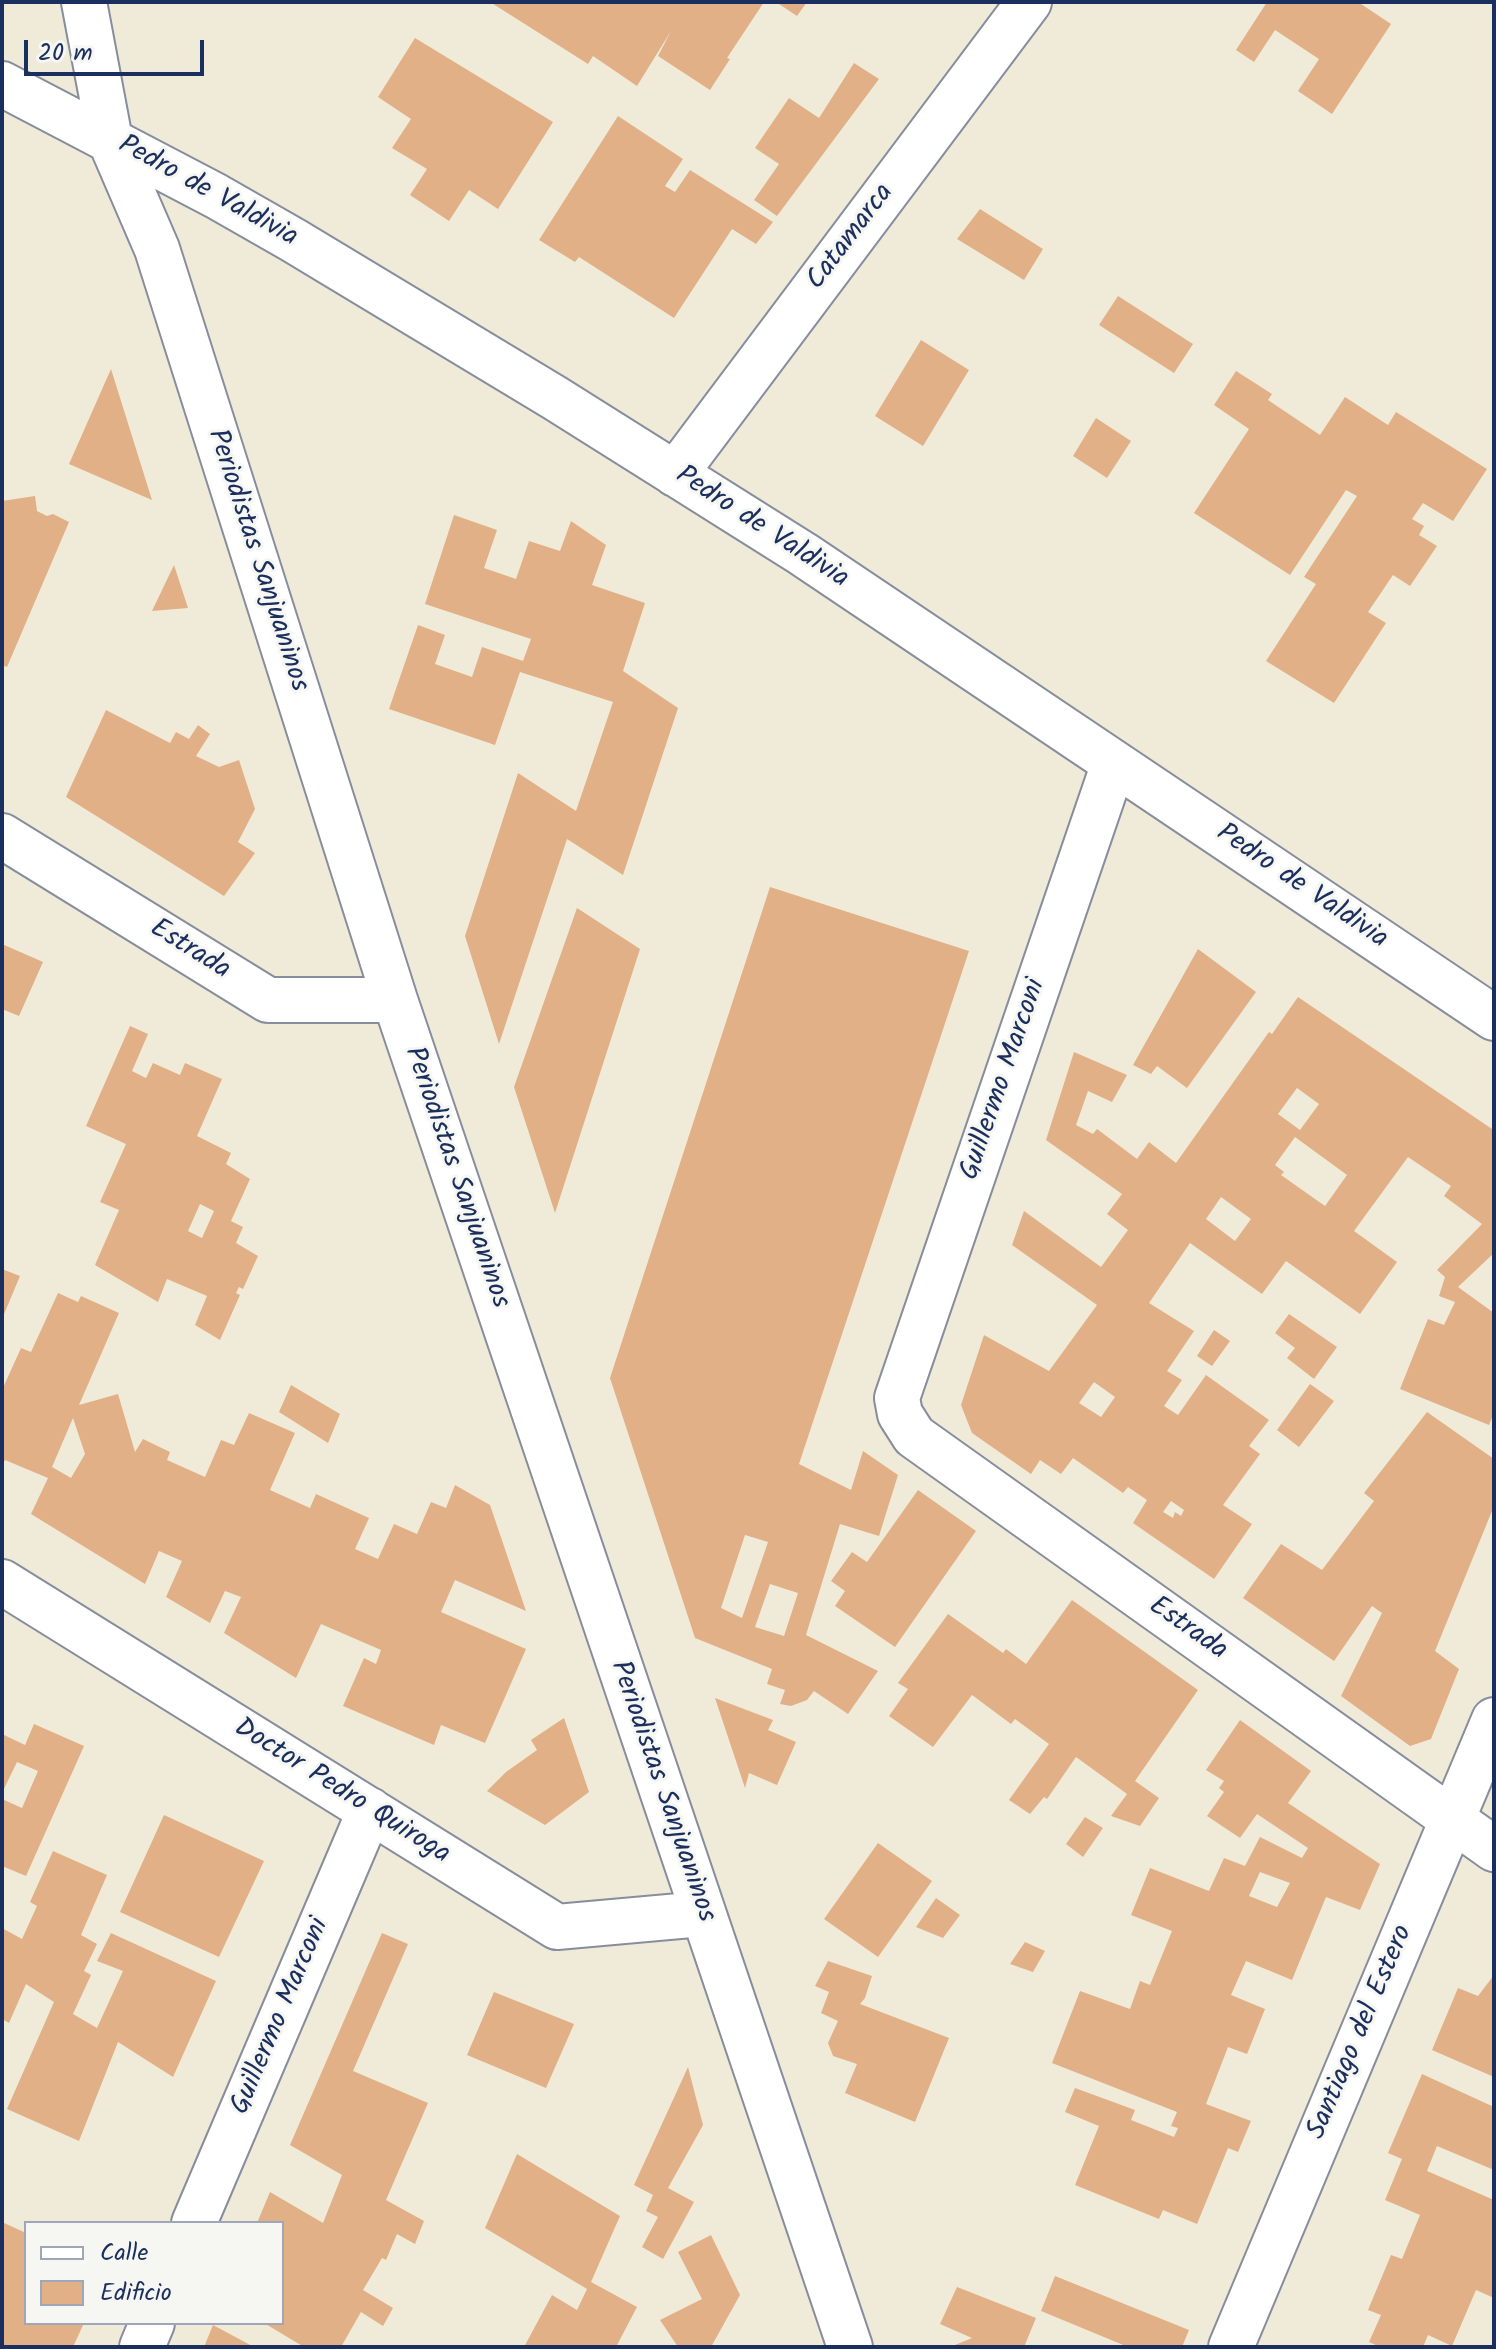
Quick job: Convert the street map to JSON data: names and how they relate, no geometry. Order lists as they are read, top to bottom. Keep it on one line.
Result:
{"streets":{"street":["Pedro de Valdivia","Catamarca","Periodistas Sanjuaninos","Estrada","Guillermo Marconi","Doctor Pedro Quiroga","Santiago del Estero"]},"crossings":[["Pedro de Valdivia","Catamarca"],["Pedro de Valdivia","Periodistas Sanjuaninos"],["Pedro de Valdivia","Guillermo Marconi"],["Periodistas Sanjuaninos","Estrada"],["Periodistas Sanjuaninos","Doctor Pedro Quiroga"],["Estrada","Guillermo Marconi"],["Estrada","Santiago del Estero"],["Guillermo Marconi","Doctor Pedro Quiroga"]],"legend":["Calle","Edificio"],"scale_bar":"20 m"}
